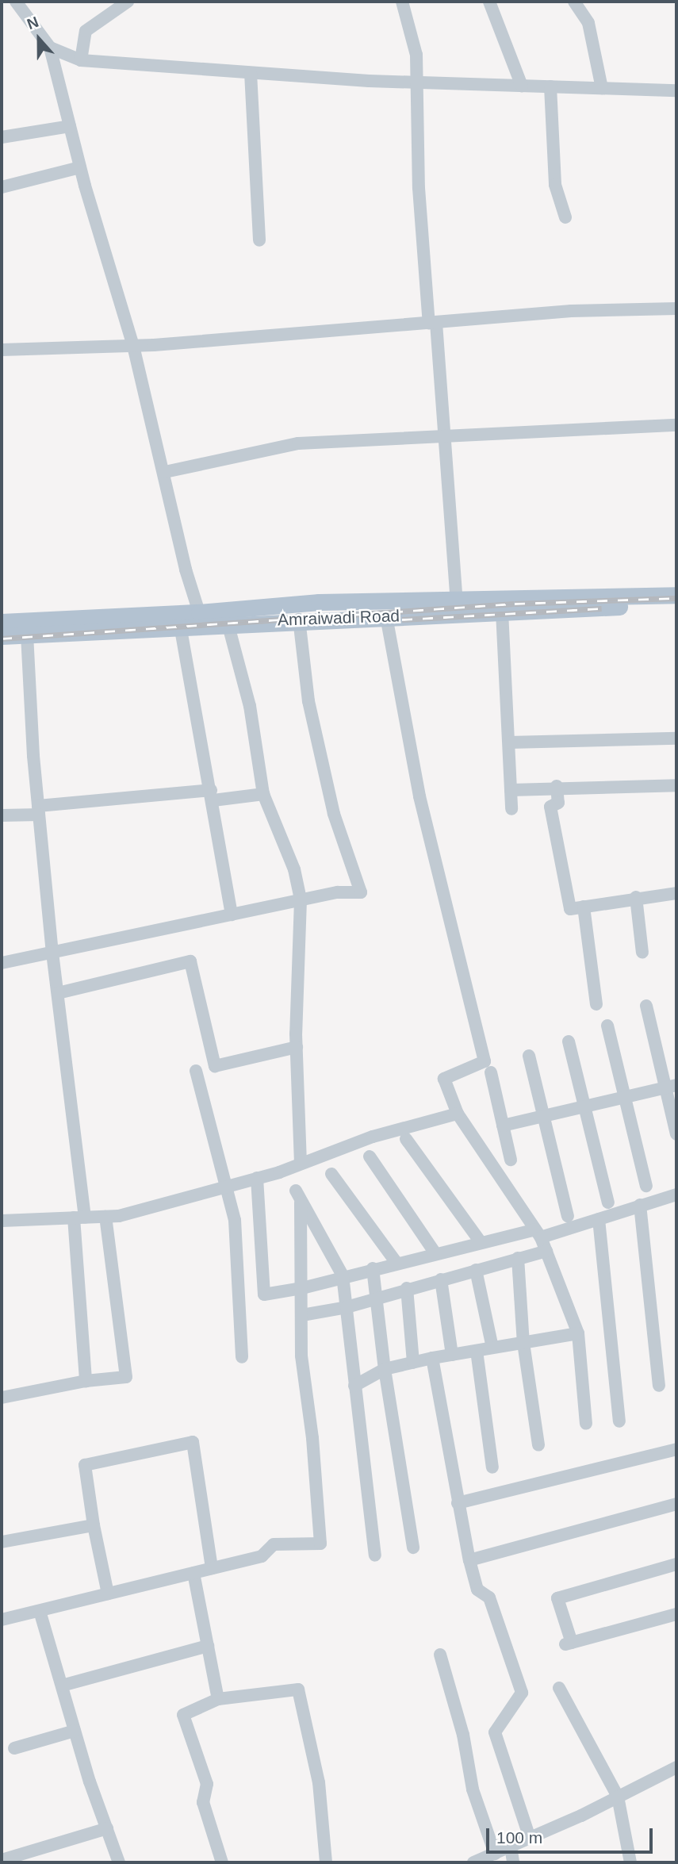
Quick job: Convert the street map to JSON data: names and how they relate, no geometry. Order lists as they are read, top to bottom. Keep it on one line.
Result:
{"streets":{"main road":["Amraiwadi Road"]},"scale_bar":"100 m","north":"top"}
